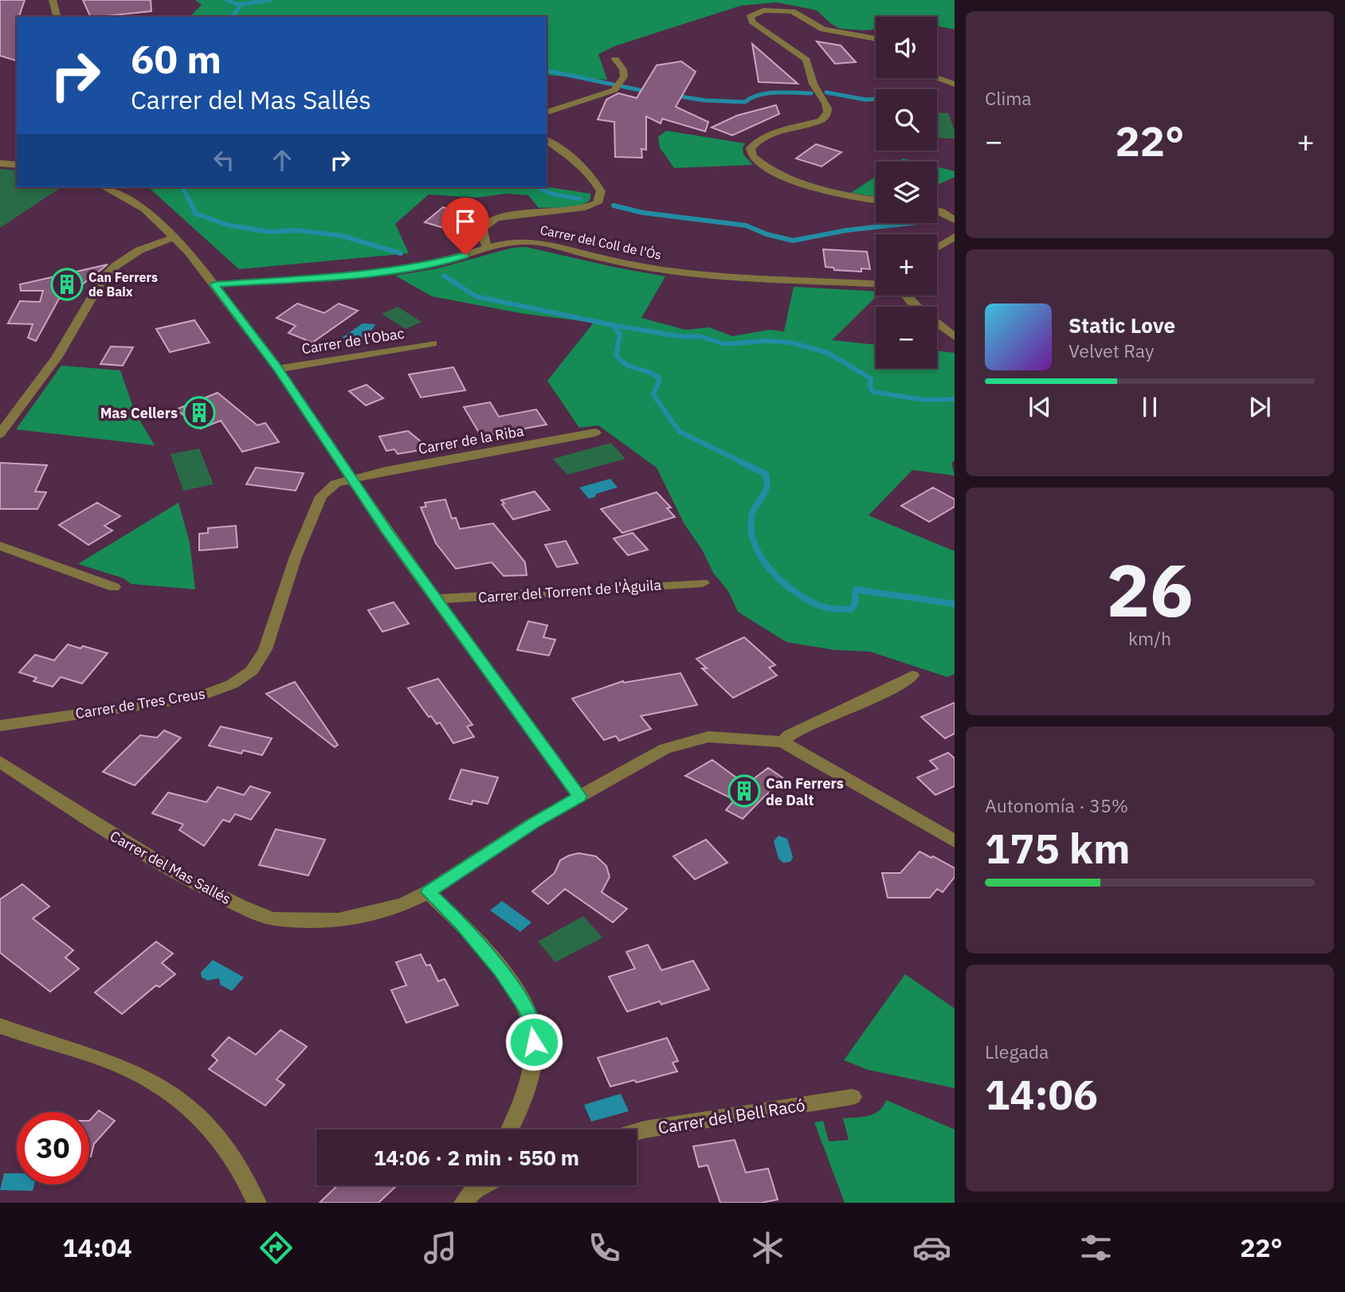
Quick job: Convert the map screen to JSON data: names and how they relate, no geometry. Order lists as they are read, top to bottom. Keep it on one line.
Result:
{"streets":{"street":["Carrer del Coll de l'Ós","Carrer de l'Obac","Carrer de la Riba","Carrer del Torrent de l'Àguila","Carrer de Tres Creus","Carrer del Mas Sallés","Carrer del Bell Racó"]},"crossings":[["Carrer de la Riba","Carrer de Tres Creus"]],"places":{"building":["Can Ferrers de Baix","Mas Cellers","Can Ferrers de Dalt"]},"page":{"tile":["Clima",["26","km/h"],["Autonomía · 35%","175 km"],["Llegada","14:06"]],"map_buttons":["+","−"],"turn":["60 m","Carrer del Mas Sallés"],"heat":["−","22°","+"],"song":["Static Love","Velvet Ray"],"limit":"30","trip":"14:06 · 2 min · 550 m","tabs":["14:04","22°"]}}
